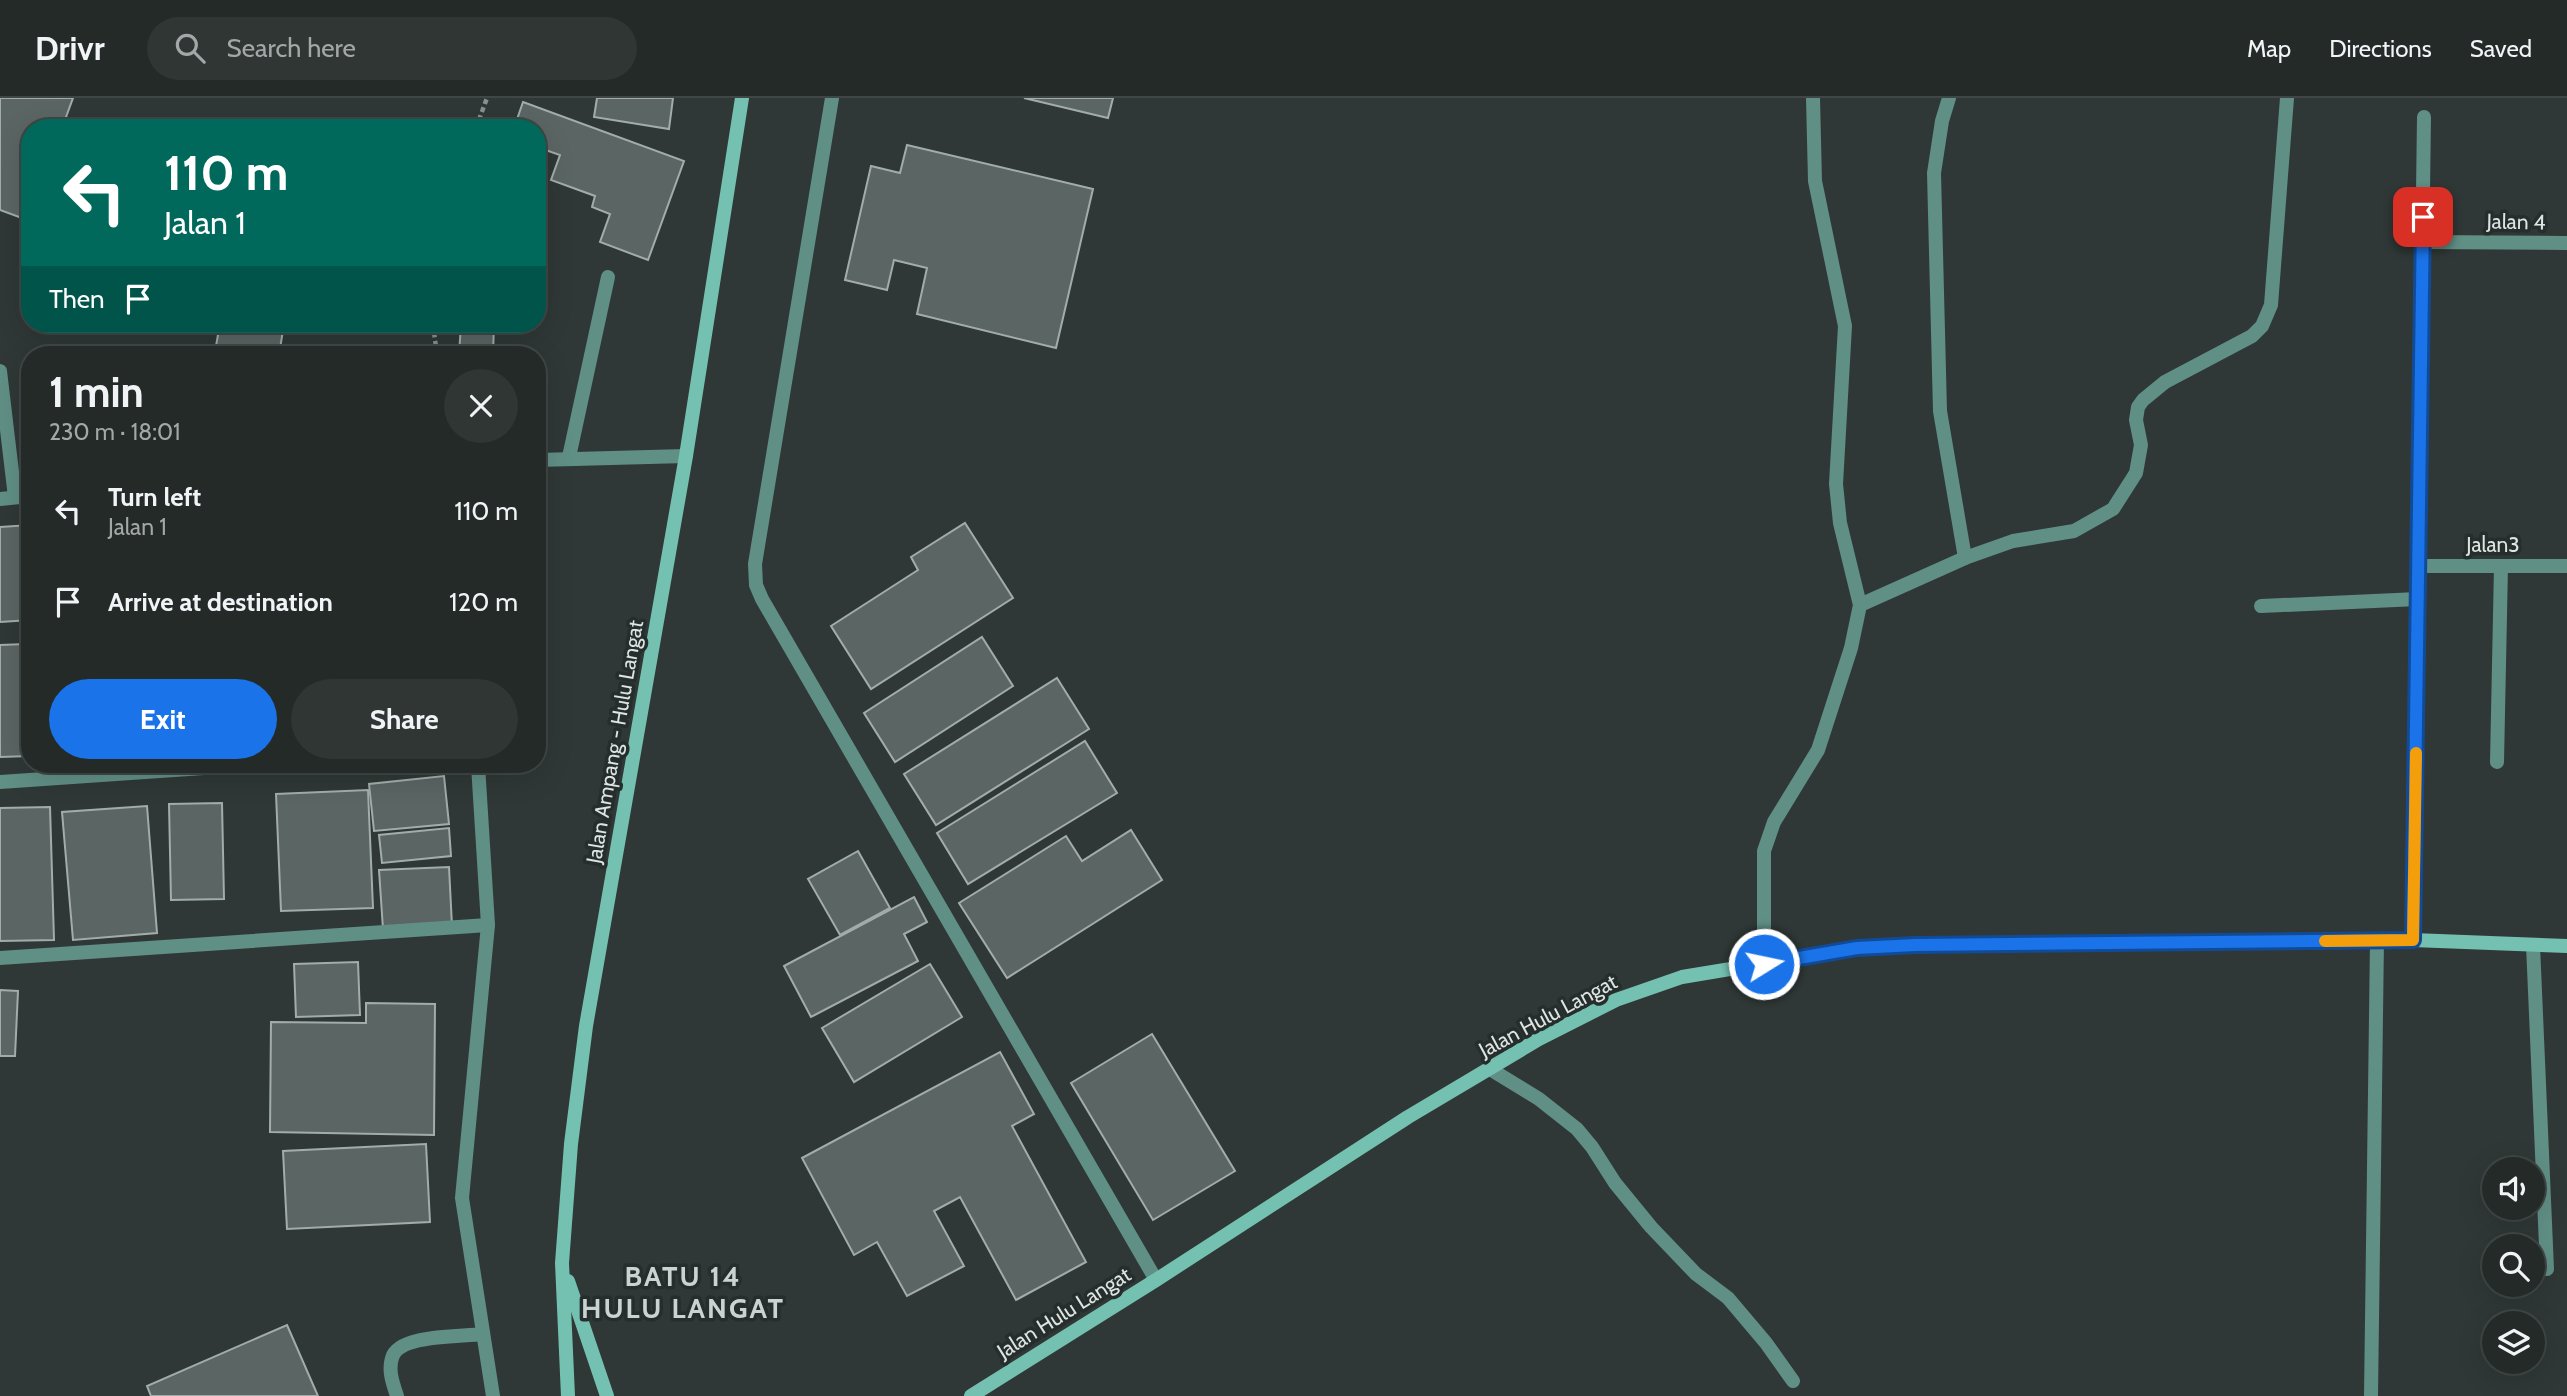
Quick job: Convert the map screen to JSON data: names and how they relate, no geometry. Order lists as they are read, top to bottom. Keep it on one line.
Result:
{"streets":{"street":["Jalan 4","Jalan3","Jalan Ampang - Hulu Langat","Jalan Hulu Langat"]},"districts":["BATU 14 HULU LANGAT"],"page":{"header":"Drivr","search":"Search here","nav":["Map","Directions","Saved"],"turn":["110 m","Jalan 1"],"then":"Then","heading":["1 min","230 m · 18:01"],"list":[{"name":"Turn left","note":"Jalan 1","value":"110 m"},{"name":"Arrive at destination","value":"120 m"}],"buttons":["Exit","Share"]}}
